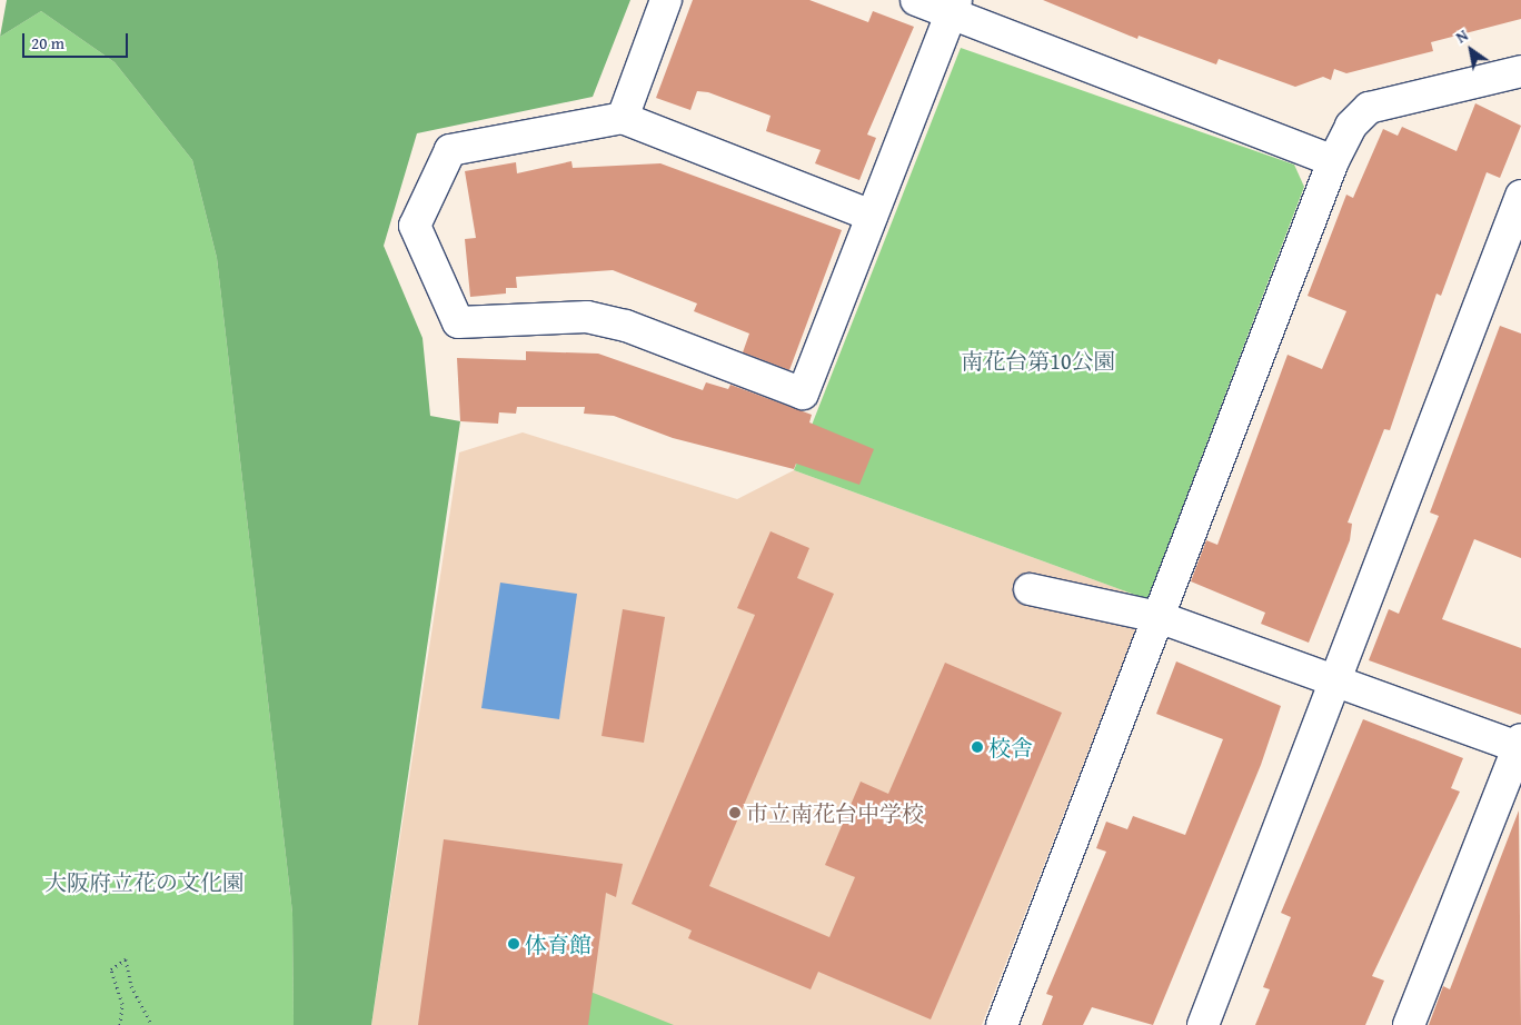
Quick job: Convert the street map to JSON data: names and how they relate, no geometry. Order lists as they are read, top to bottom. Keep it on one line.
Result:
{"parks":["南花台第10公園","大阪府立花の文化園"],"places":["校舎","市立南花台中学校","体育館"],"scale_bar":"20 m","north":"top left"}
